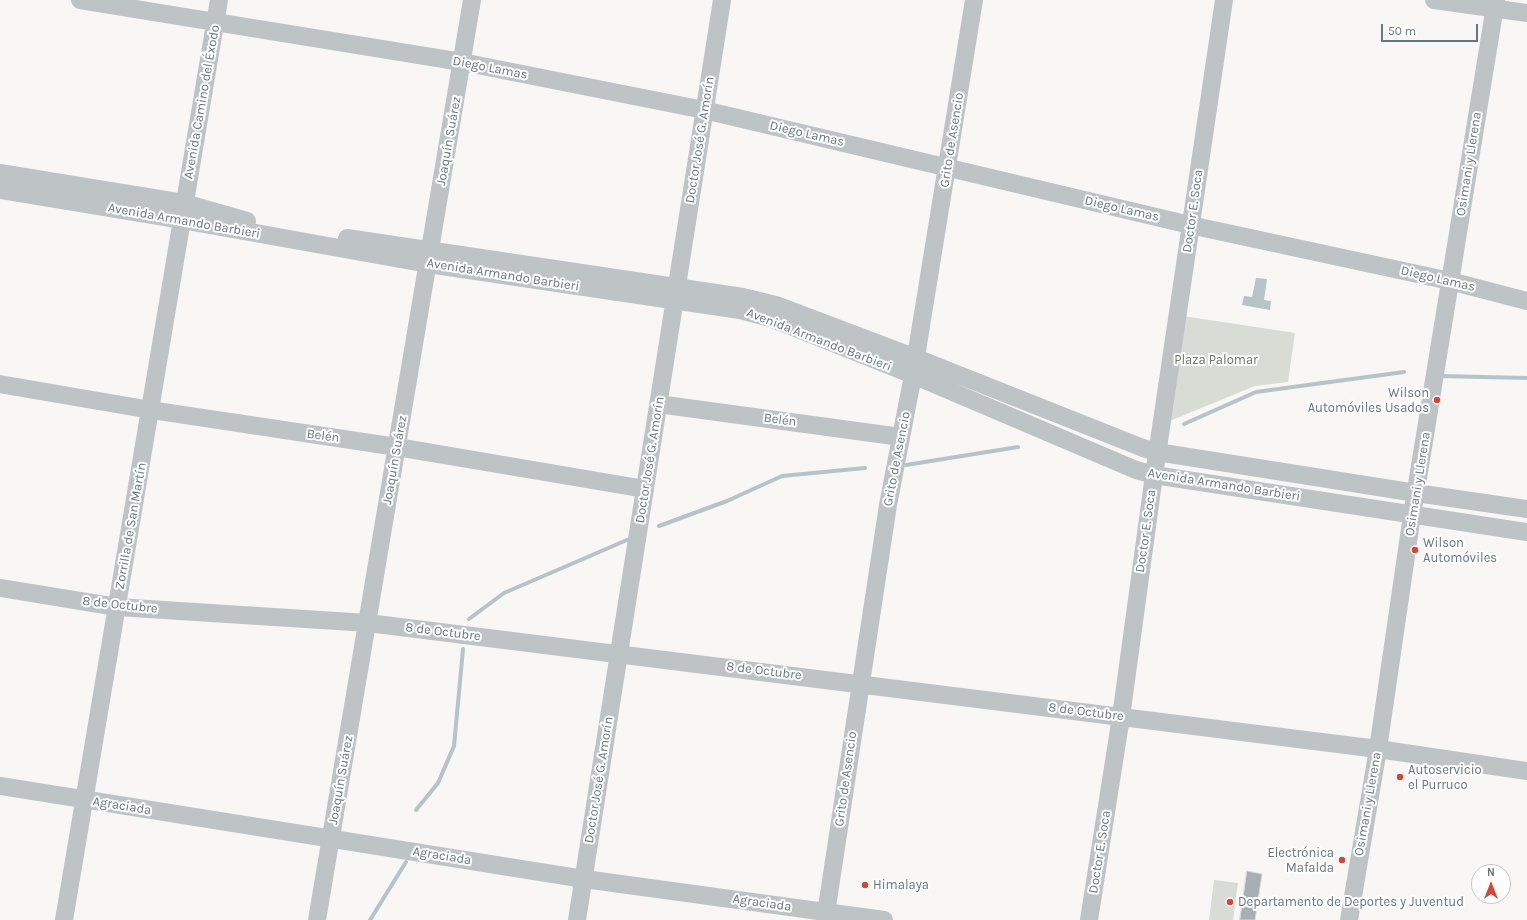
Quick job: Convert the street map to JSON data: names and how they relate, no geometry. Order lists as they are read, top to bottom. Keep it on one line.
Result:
{"streets":{"street":["Diego Lamas","Avenida Camino del Éxodo","Doctor José G. Amorín","Grito de Asencio","Joaquín Suárez","Osimani y Llerena","Doctor E. Soca","Avenida Armando Barbieri","Belén","Zorrilla de San Martín","8 de Octubre","Agraciada"]},"crossings":[["Diego Lamas","Avenida Camino del Éxodo"],["Diego Lamas","Doctor José G. Amorín"],["Diego Lamas","Grito de Asencio"],["Diego Lamas","Joaquín Suárez"],["Diego Lamas","Osimani y Llerena"],["Diego Lamas","Doctor E. Soca"],["Avenida Camino del Éxodo","Avenida Armando Barbieri"],["Avenida Camino del Éxodo","Zorrilla de San Martín"],["Doctor José G. Amorín","Avenida Armando Barbieri"],["Doctor José G. Amorín","Belén"],["Doctor José G. Amorín","8 de Octubre"],["Doctor José G. Amorín","Agraciada"],["Grito de Asencio","Avenida Armando Barbieri"],["Grito de Asencio","Belén"],["Grito de Asencio","8 de Octubre"],["Grito de Asencio","Agraciada"],["Joaquín Suárez","Avenida Armando Barbieri"],["Joaquín Suárez","Belén"],["Joaquín Suárez","8 de Octubre"],["Joaquín Suárez","Agraciada"],["Osimani y Llerena","Avenida Armando Barbieri"],["Osimani y Llerena","8 de Octubre"],["Doctor E. Soca","Avenida Armando Barbieri"],["Doctor E. Soca","8 de Octubre"],["Avenida Armando Barbieri","Zorrilla de San Martín"],["Belén","Zorrilla de San Martín"],["Zorrilla de San Martín","8 de Octubre"],["Zorrilla de San Martín","Agraciada"]],"parks":["Plaza Palomar"],"places":["Wilson Automóviles Usados","Wilson Automóviles","Autoservicio el Purruco","Electrónica Mafalda","Himalaya","Departamento de Deportes y Juventud"],"scale_bar":"50 m","north":"top"}
